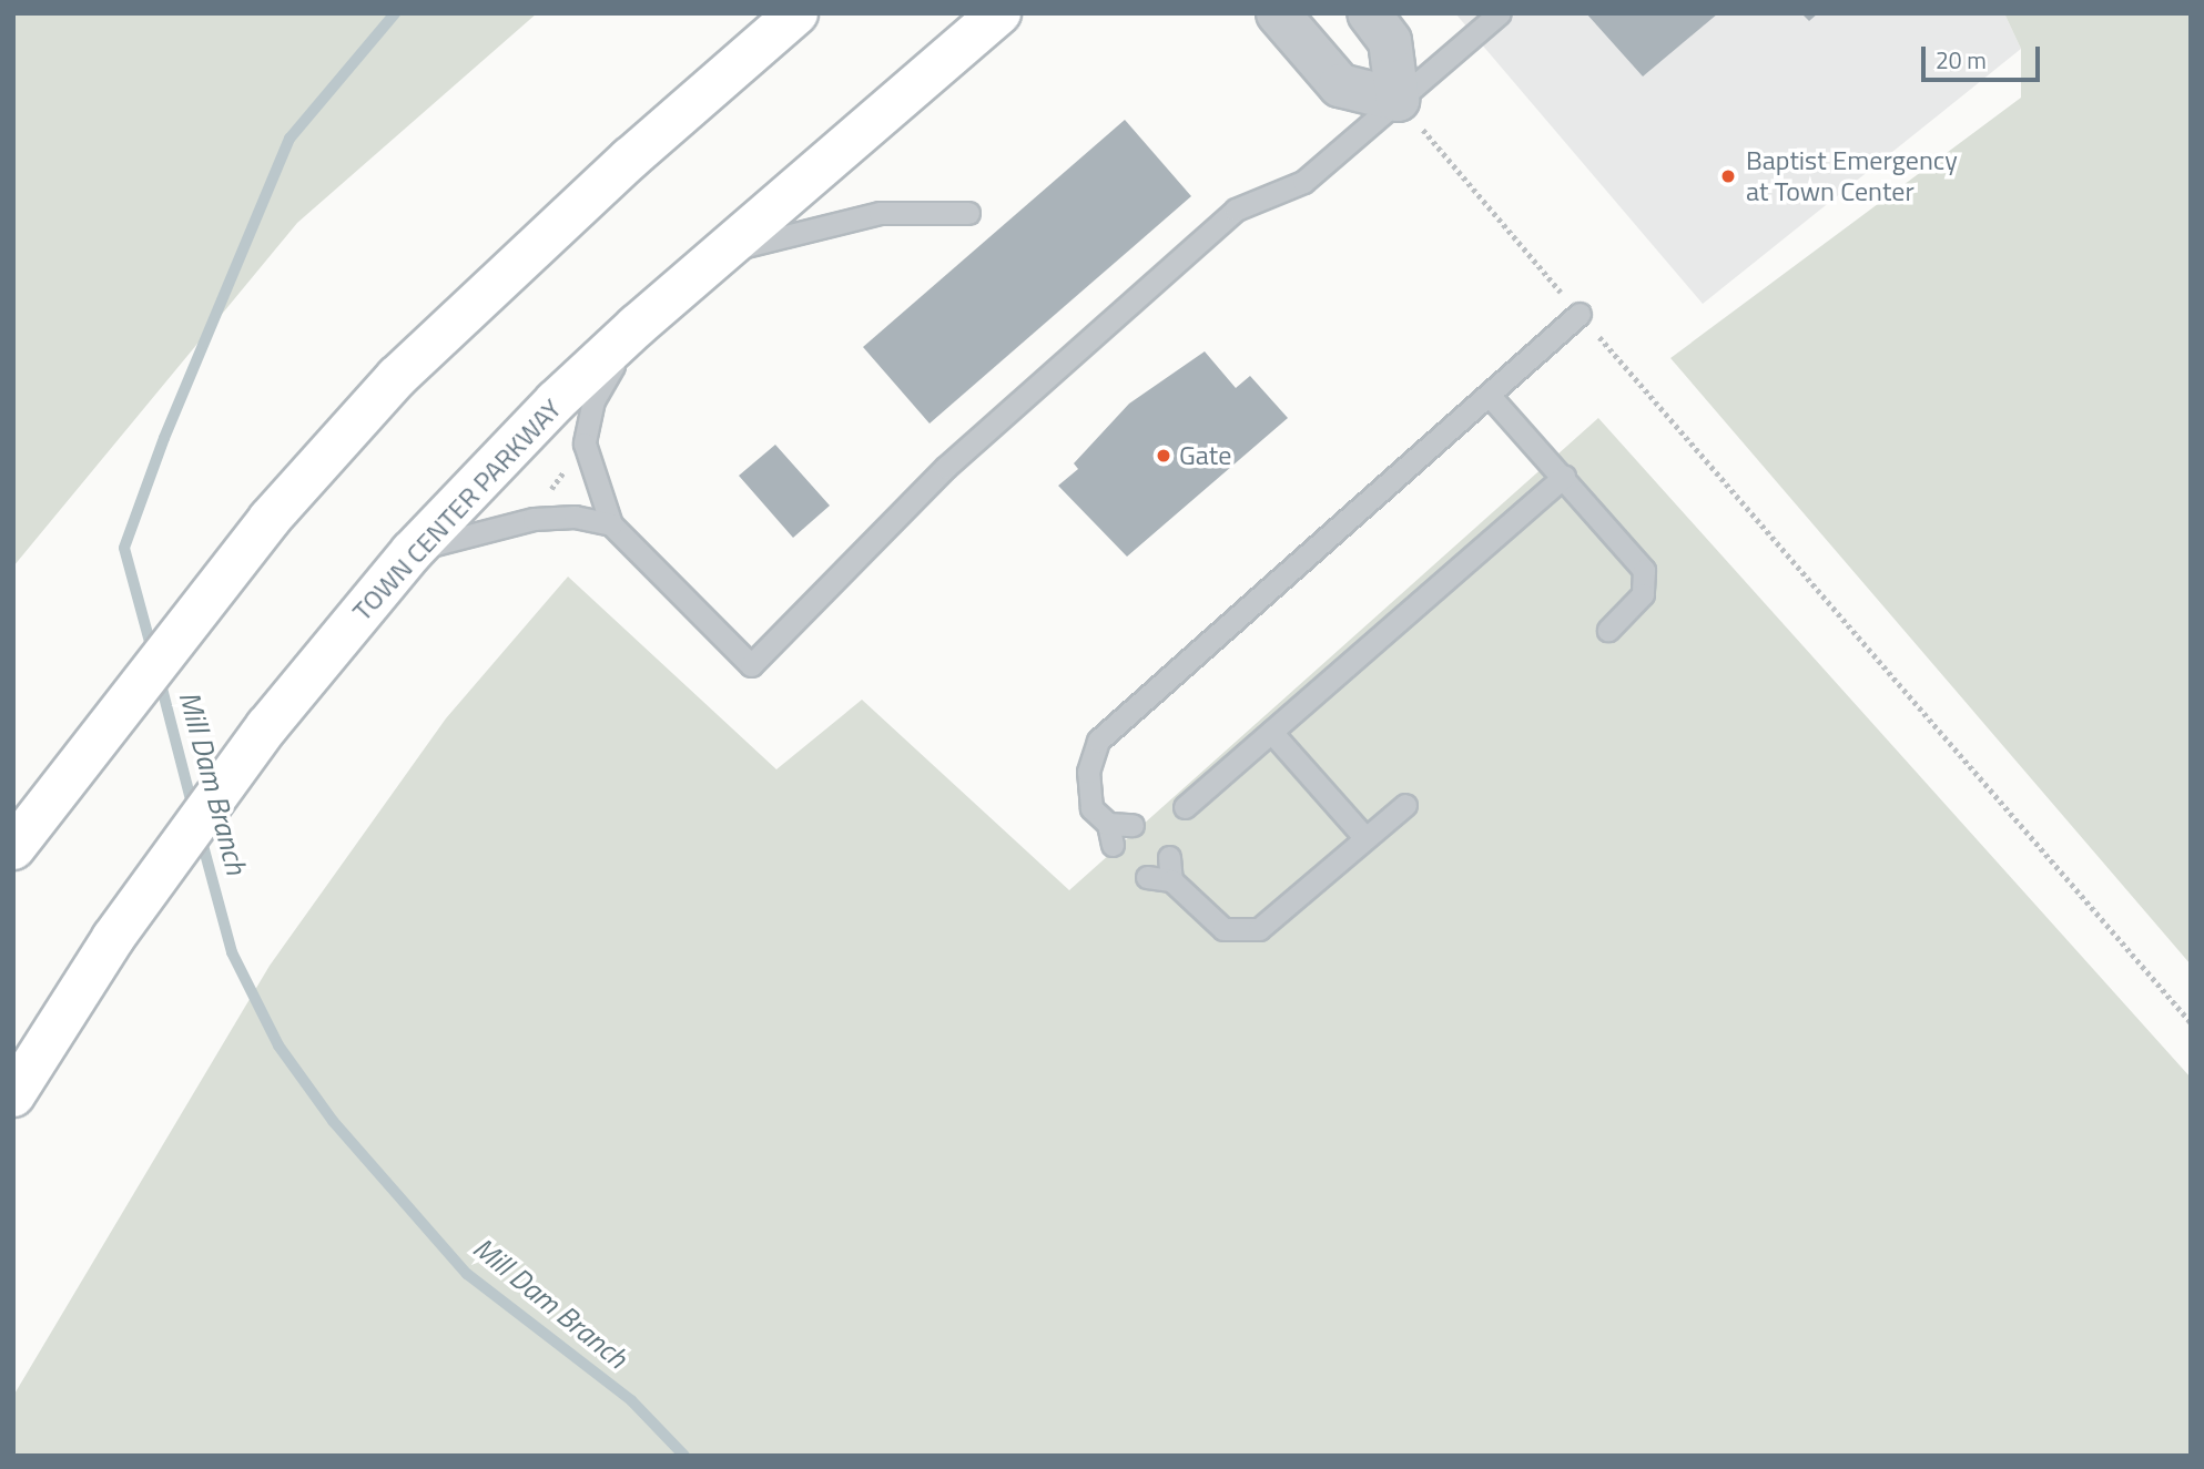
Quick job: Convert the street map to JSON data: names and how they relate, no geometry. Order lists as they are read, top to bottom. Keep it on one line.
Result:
{"streets":{"main road":["TOWN CENTER PARKWAY"]},"water":["Mill Dam Branch"],"places":["Baptist Emergency at Town Center","Gate"],"scale_bar":"20 m"}
